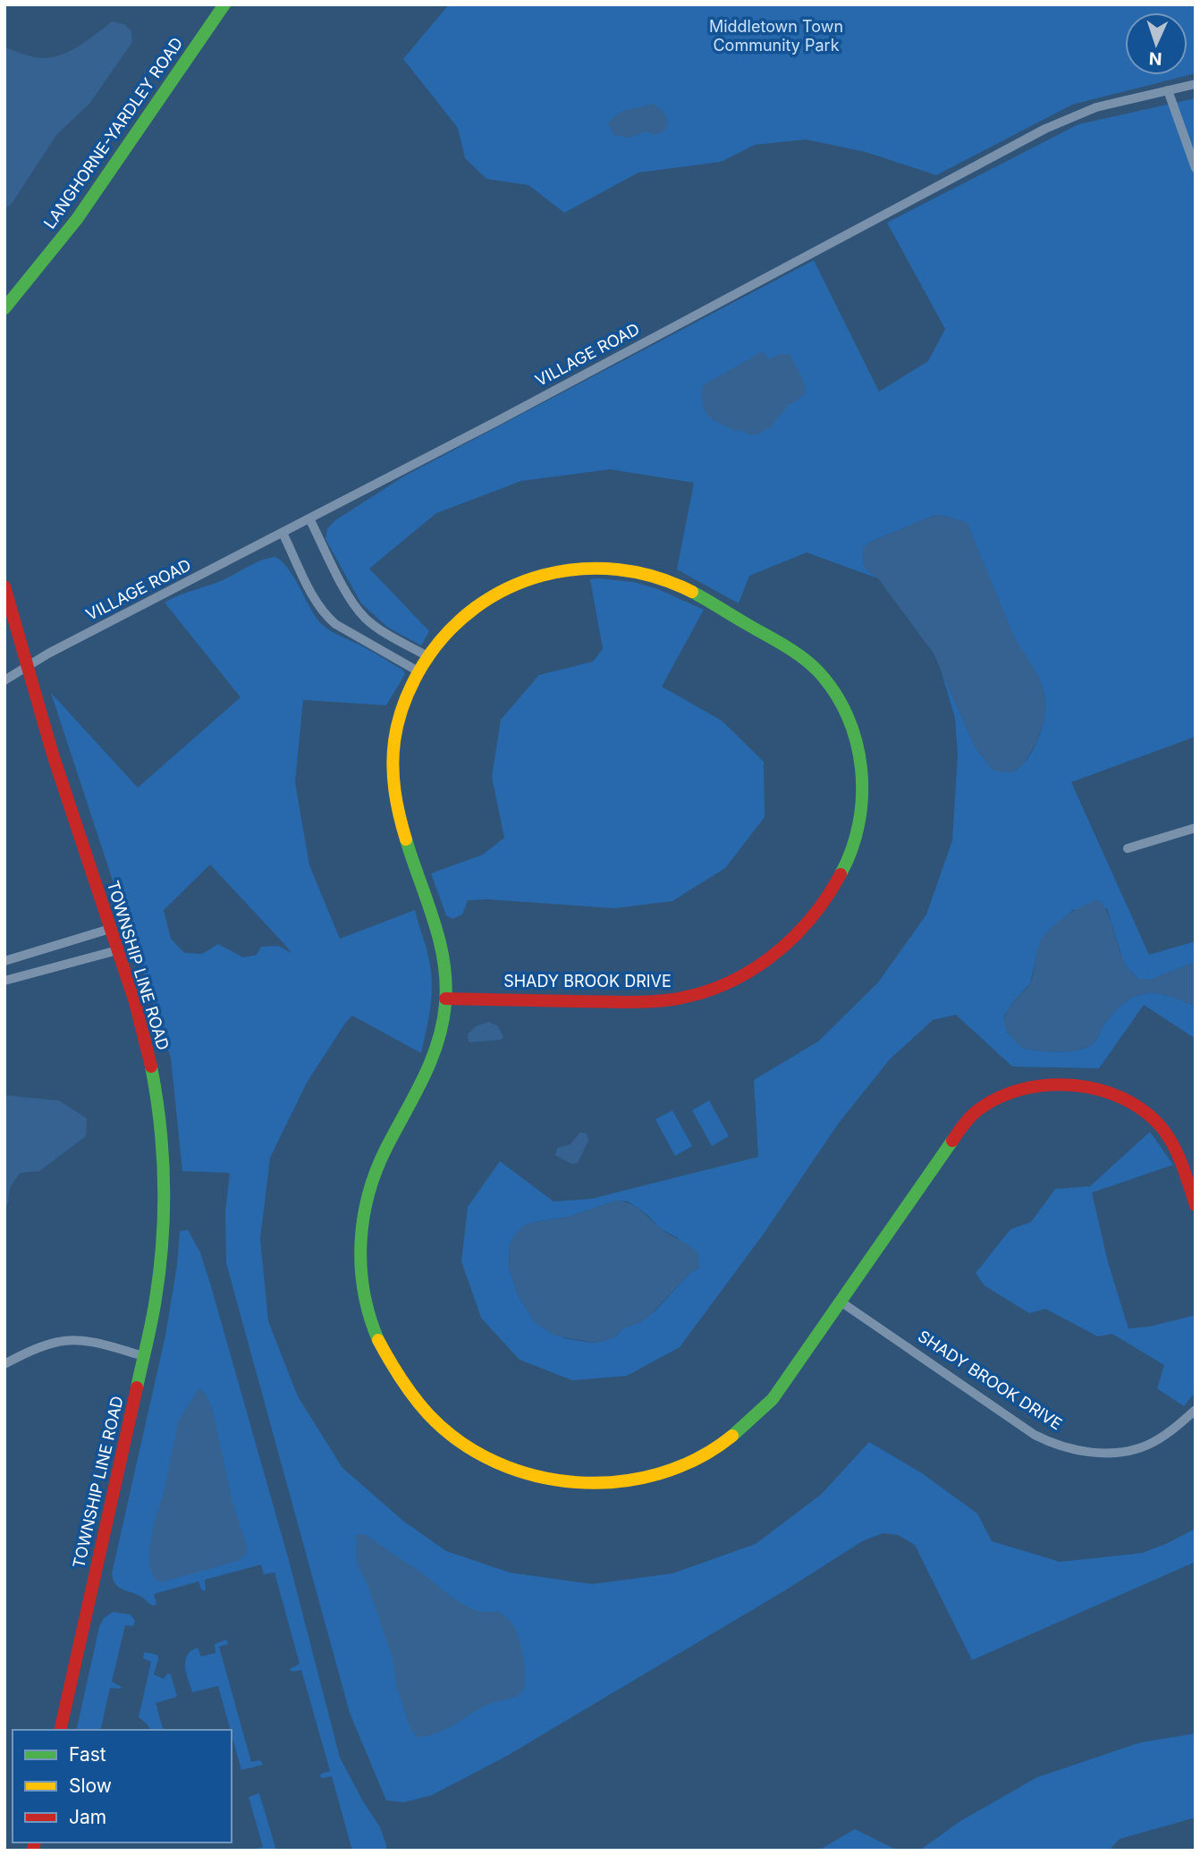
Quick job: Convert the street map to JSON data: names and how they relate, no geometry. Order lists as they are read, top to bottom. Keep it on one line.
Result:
{"streets":{"street":["LANGHORNE-YARDLEY ROAD","VILLAGE ROAD","TOWNSHIP LINE ROAD","SHADY BROOK DRIVE"]},"crossings":[["VILLAGE ROAD","TOWNSHIP LINE ROAD"]],"parks":["Middletown Town Community Park"],"legend":["Fast","Slow","Jam"],"north":"bottom"}
